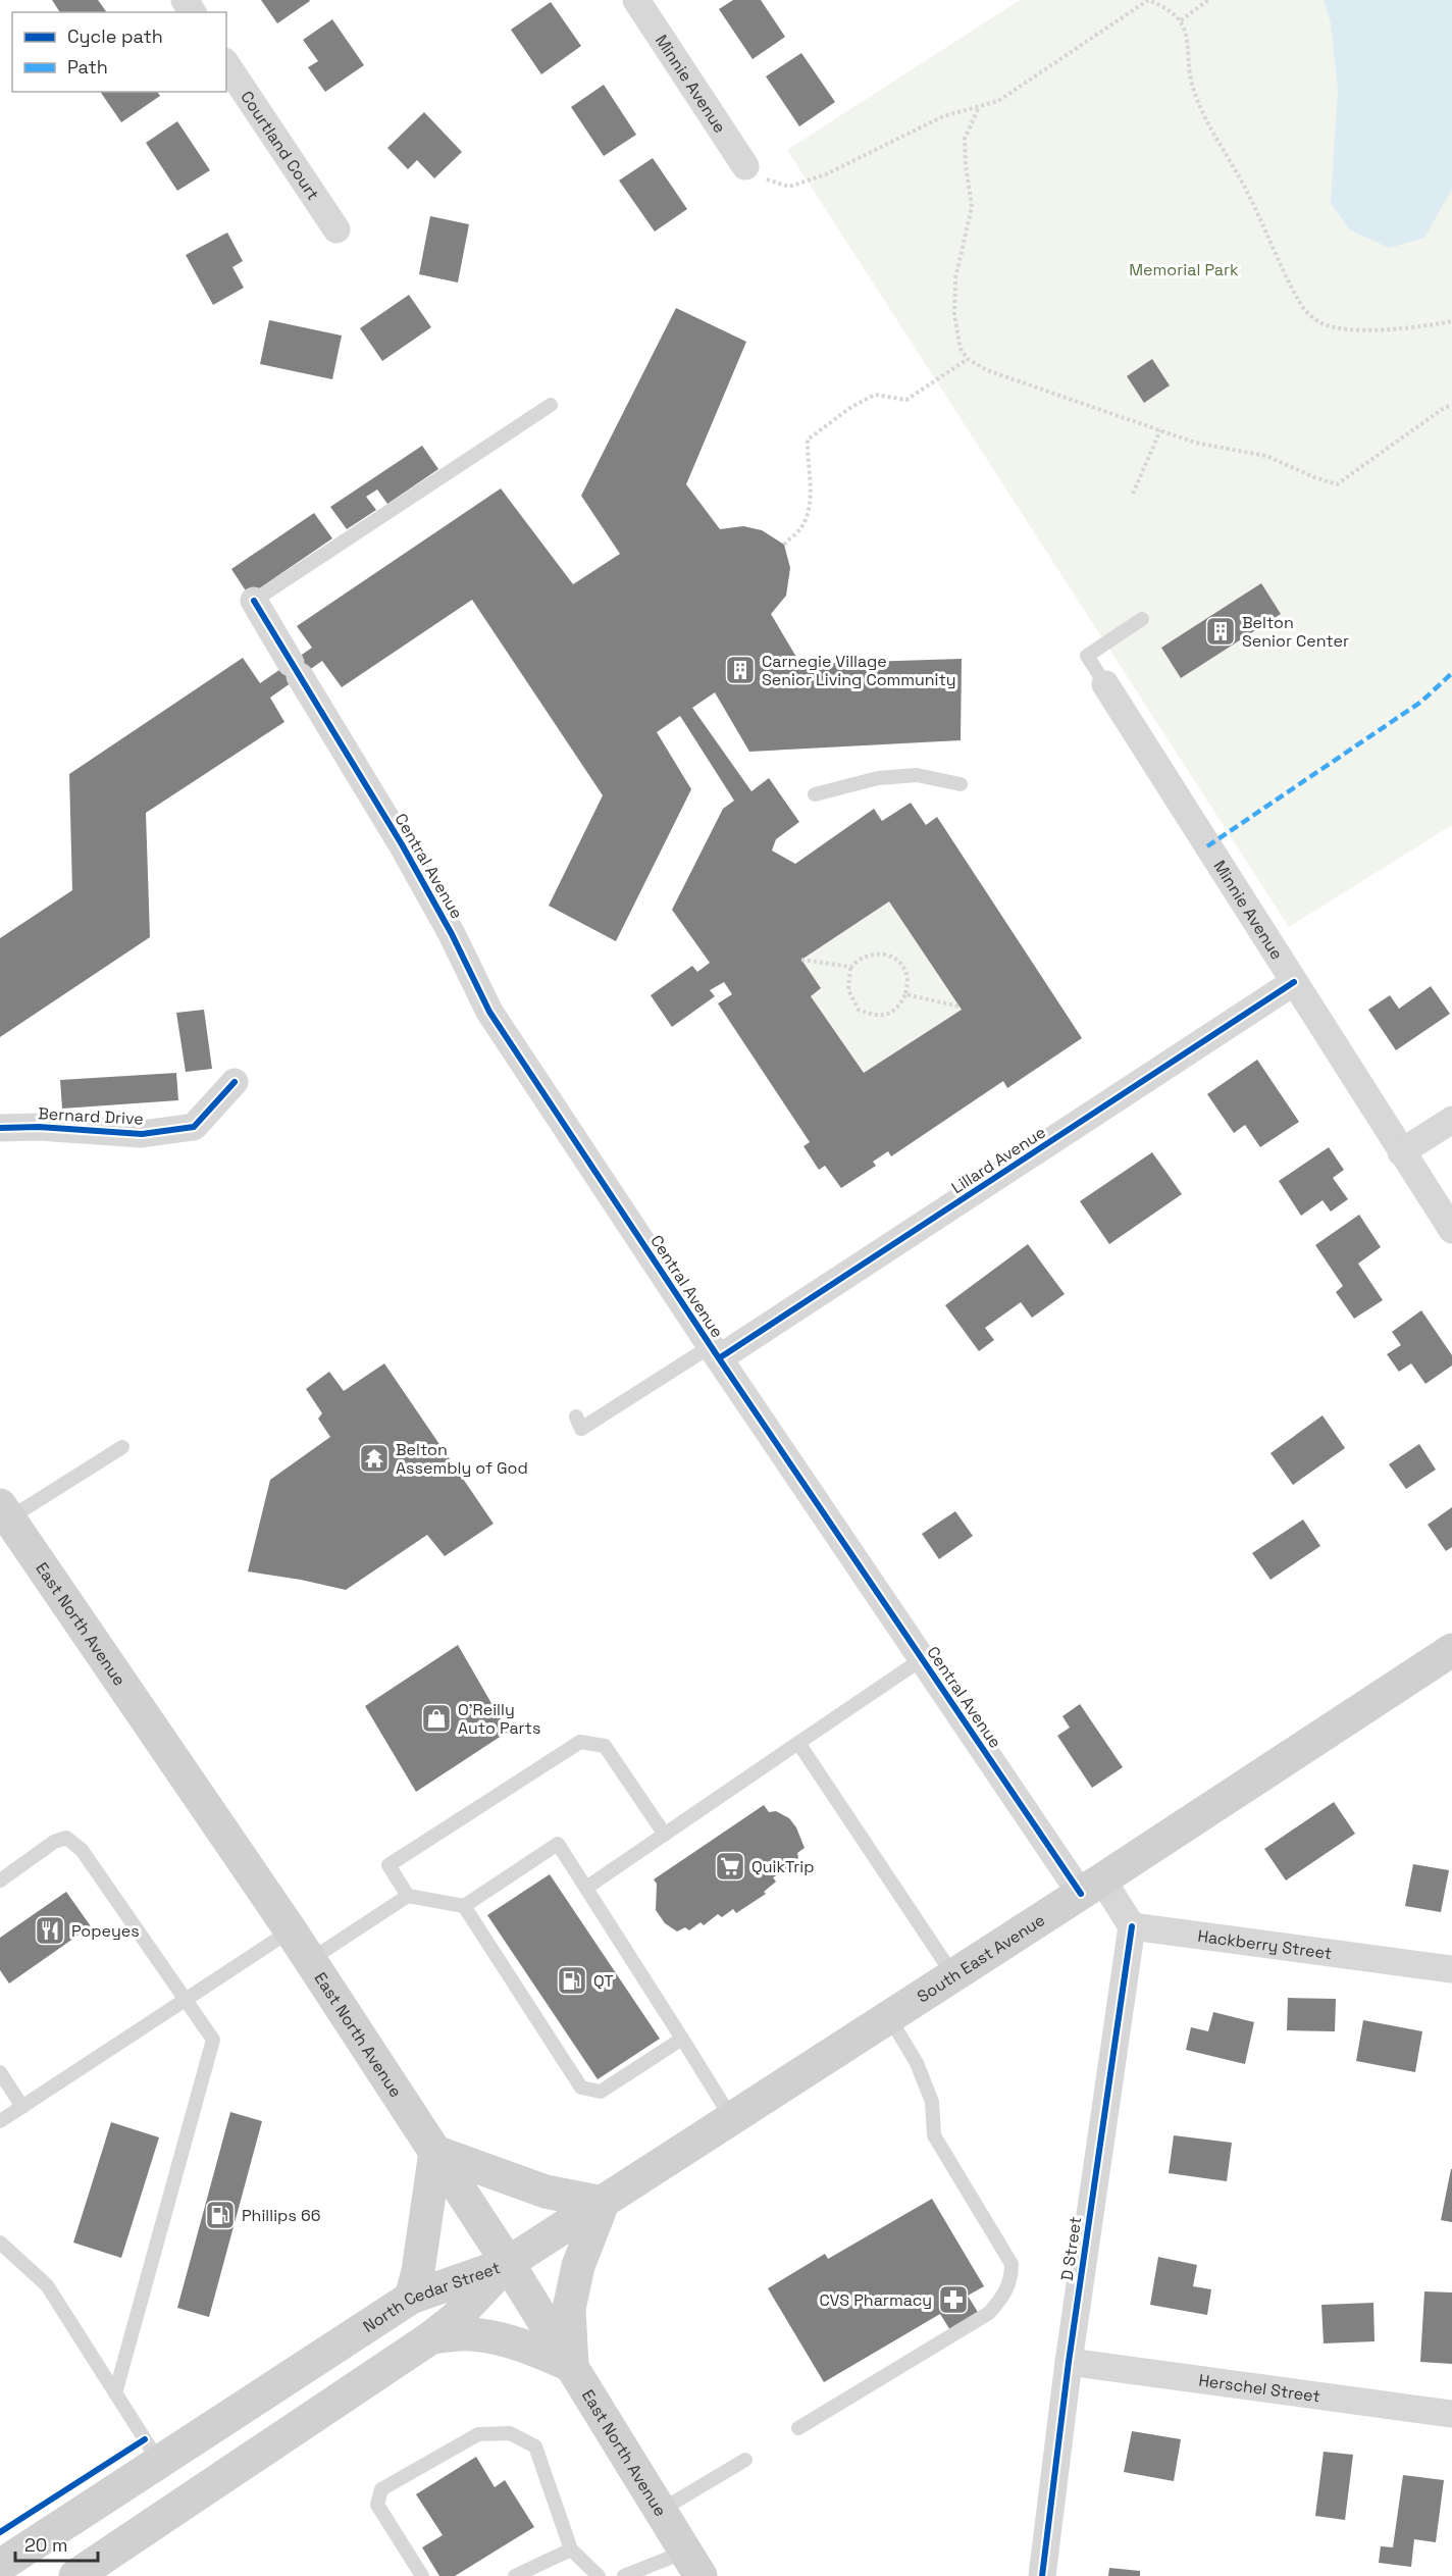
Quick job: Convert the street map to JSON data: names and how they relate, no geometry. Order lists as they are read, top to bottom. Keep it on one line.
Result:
{"streets":{"main road":["East North Avenue","South East Avenue","North Cedar Street"],"street":["Minnie Avenue","Courtland Court","Central Avenue","Bernard Drive","Lillard Avenue","Hackberry Street","D Street","Herschel Street"]},"crossings":[["Minnie Avenue","Lillard Avenue"],["Central Avenue","Lillard Avenue"],["Central Avenue","South East Avenue"],["East North Avenue","South East Avenue"],["East North Avenue","North Cedar Street"],["Hackberry Street","D Street"],["South East Avenue","North Cedar Street"],["D Street","Herschel Street"]],"parks":["Memorial Park"],"places":{"building":["Belton Senior Center","Carnegie Village Senior Living Community"],"temple":["Belton Assembly of God"],"shop":["O'Reilly Auto Parts"],"supermarket":["QuikTrip"],"restaurant":["Popeyes"],"fuel station":["QT","Phillips 66"],"pharmacy":["CVS Pharmacy"]},"legend":["Cycle path","Path"],"scale_bar":"20 m"}
